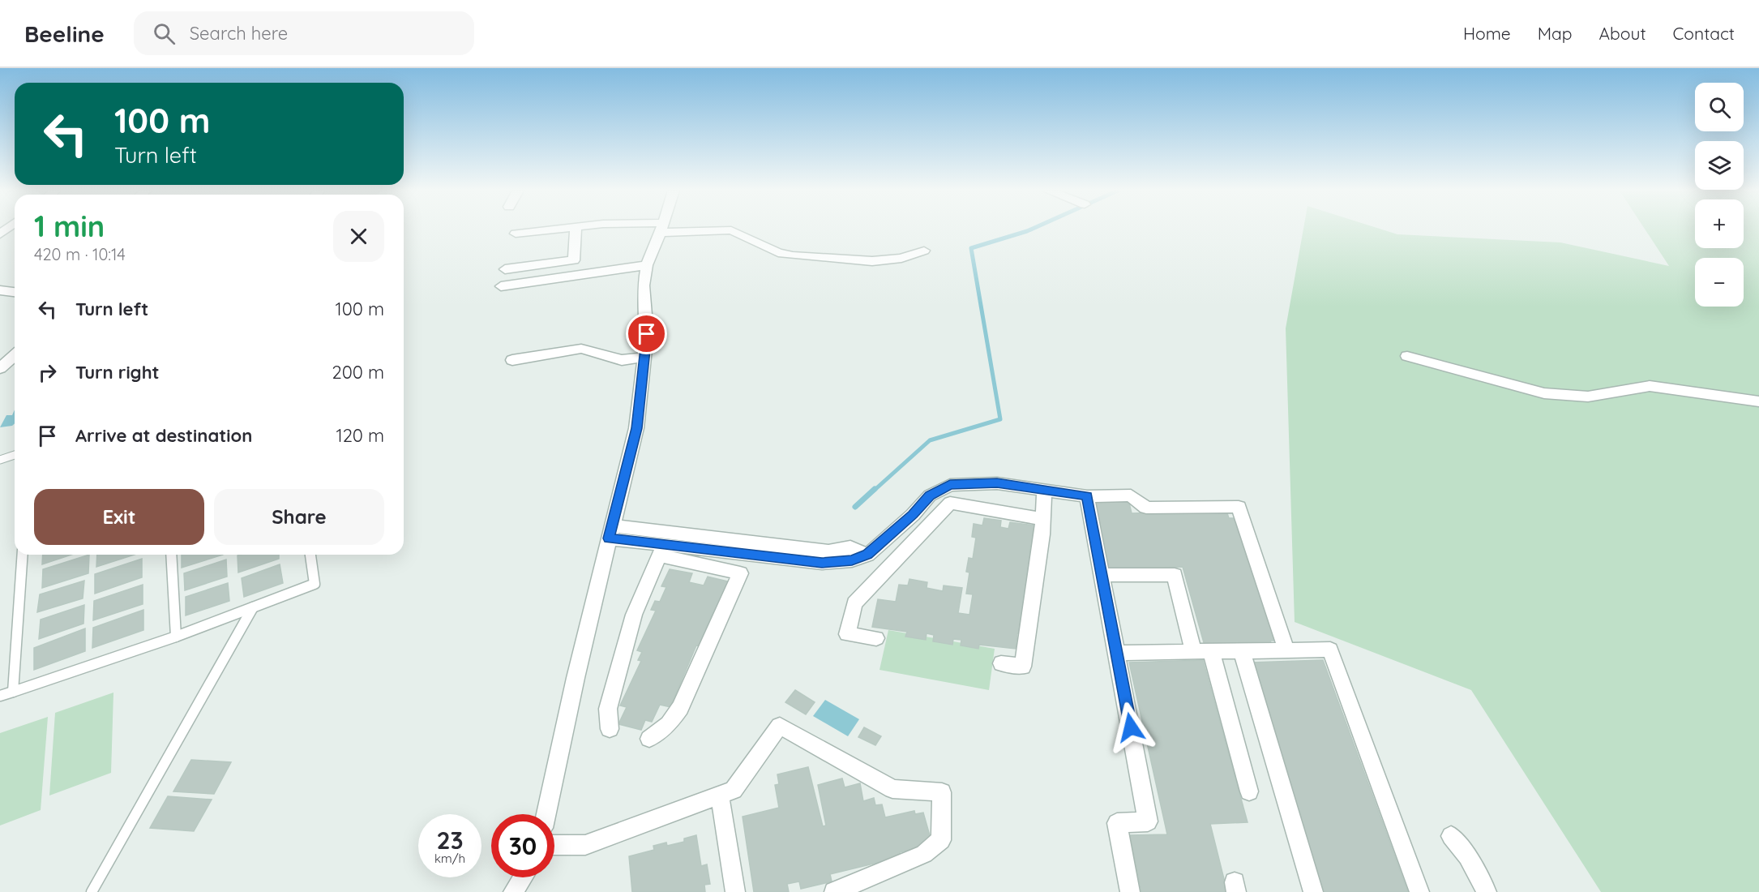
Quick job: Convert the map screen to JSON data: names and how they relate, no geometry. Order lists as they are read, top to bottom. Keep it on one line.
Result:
{"page":{"header":"Beeline","search":"Search here","nav":["Home","Map","About","Contact"],"map_buttons":["+","−"],"turn":["100 m","Turn left"],"heading":["1 min","420 m · 10:14"],"list":[{"name":"Turn left","value":"100 m"},{"name":"Turn right","value":"200 m"},{"name":"Arrive at destination","value":"120 m"}],"buttons":["Exit","Share"],"speed":"23 km/h","limit":"30"}}
